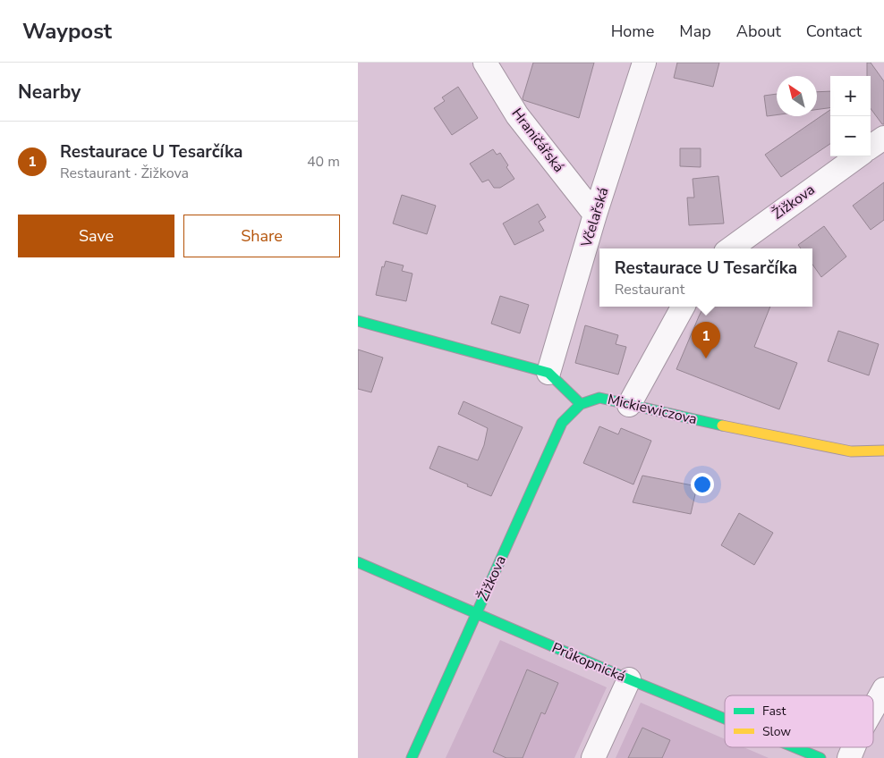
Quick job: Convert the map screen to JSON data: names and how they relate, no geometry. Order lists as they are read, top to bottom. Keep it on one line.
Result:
{"streets":{"street":["Hraničářská","Žižkova","Včelařská","Mickiewiczova","Průkopnická"]},"crossings":[["Hraničářská","Včelařská"],["Žižkova","Mickiewiczova"],["Žižkova","Průkopnická"]],"legend":["Fast","Slow"],"north":"top left","page":{"header":"Waypost","nav":["Home","Map","About","Contact"],"heading":"Nearby","map_buttons":["+","−"],"list":[{"mark":"1","name":"Restaurace U Tesarčíka","note":"Restaurant · Žižkova","value":"40 m"}],"buttons":["Save","Share"],"popup":["Restaurace U Tesarčíka","Restaurant"],"pins":"1"}}
